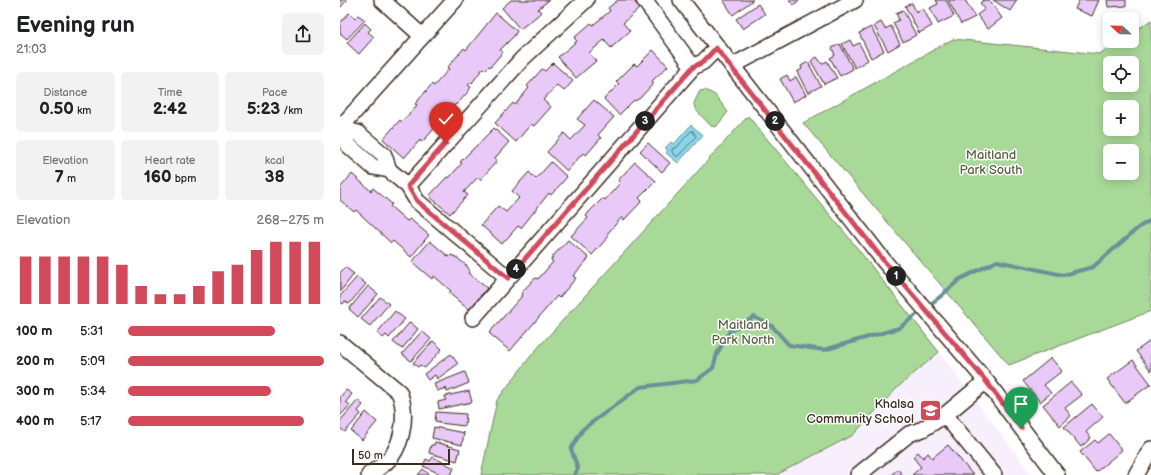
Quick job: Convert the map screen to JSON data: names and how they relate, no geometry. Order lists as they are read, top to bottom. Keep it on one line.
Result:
{"parks":["Maitland Park South","Maitland Park North"],"places":{"school or university":["Khalsa Community School"]},"scale_bar":"50 m","north":"left","page":{"heading":["Evening run","21:03"],"map_buttons":["+","−"],"stats":[["Distance","0.50 km"],["Time","2:42"],["Pace","5:23 /km"],["Elevation","7 m"],["Heart rate","160 bpm"],["kcal","38"]],"pins":["2","3","4","1"],"chart":["Elevation","268–275 m"],"list":[{"name":"100 m","note":"5:31"},{"name":"200 m","note":"5:09"},{"name":"300 m","note":"5:34"},{"name":"400 m","note":"5:17"}],"scale":"50 m"}}
